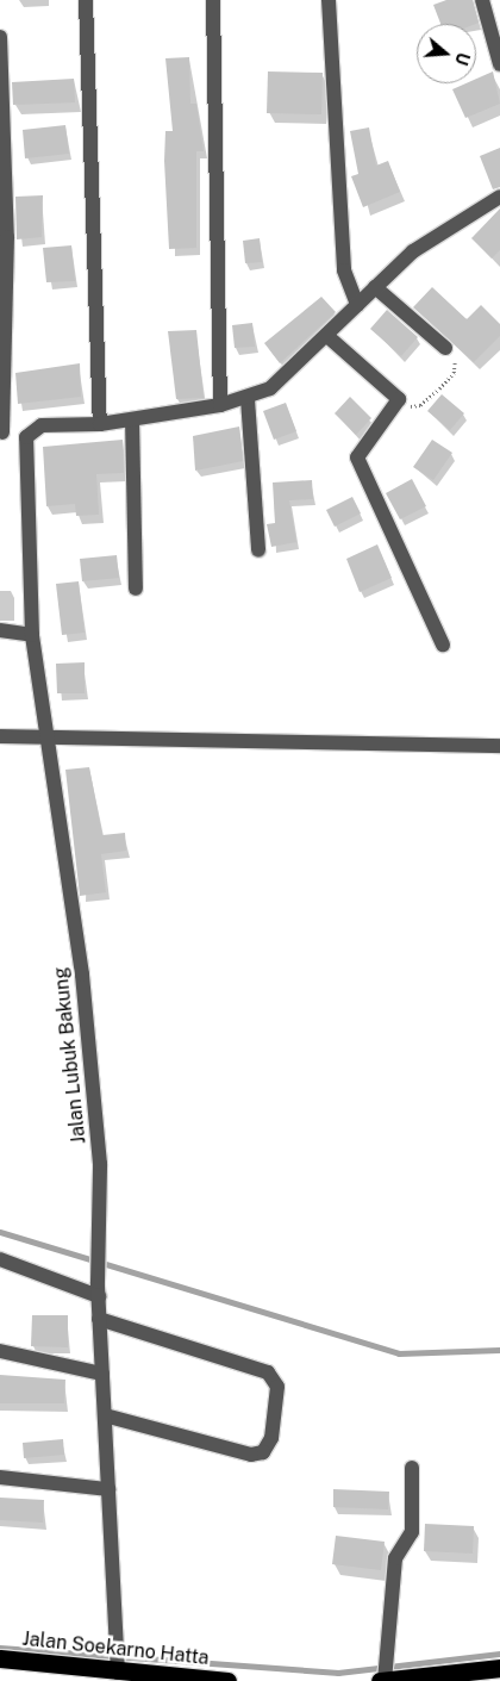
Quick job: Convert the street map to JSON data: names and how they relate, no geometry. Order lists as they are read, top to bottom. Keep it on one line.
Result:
{"streets":{"highway":["Jalan Soekarno Hatta"],"street":["Jalan Lubuk Bakung"]},"crossings":[["Jalan Lubuk Bakung","Jalan Soekarno Hatta"]],"north":"right"}
